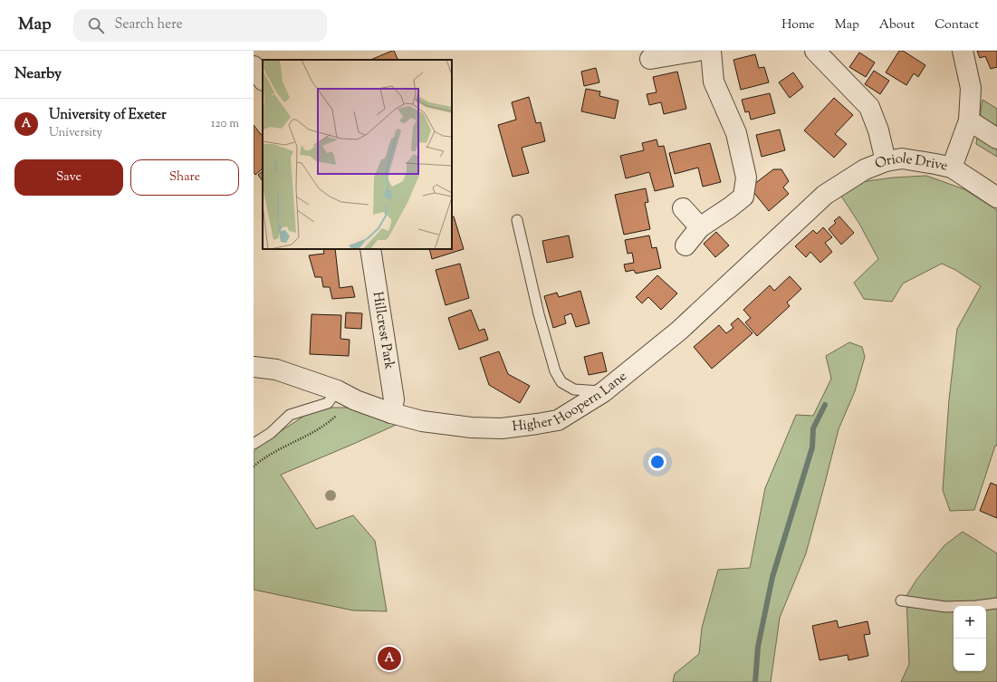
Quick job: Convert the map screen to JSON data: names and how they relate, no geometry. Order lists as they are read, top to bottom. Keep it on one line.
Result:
{"streets":{"street":["Oriole Drive","Hillcrest Park","Higher Hoopern Lane"]},"crossings":[["Oriole Drive","Higher Hoopern Lane"],["Hillcrest Park","Higher Hoopern Lane"]],"page":{"header":"Map","search":"Search here","nav":["Home","Map","About","Contact"],"heading":"Nearby","list":[{"mark":"A","name":"University of Exeter","note":"University","value":"120 m"}],"buttons":["Save","Share"],"map_buttons":["+","−"],"pins":"A"}}
